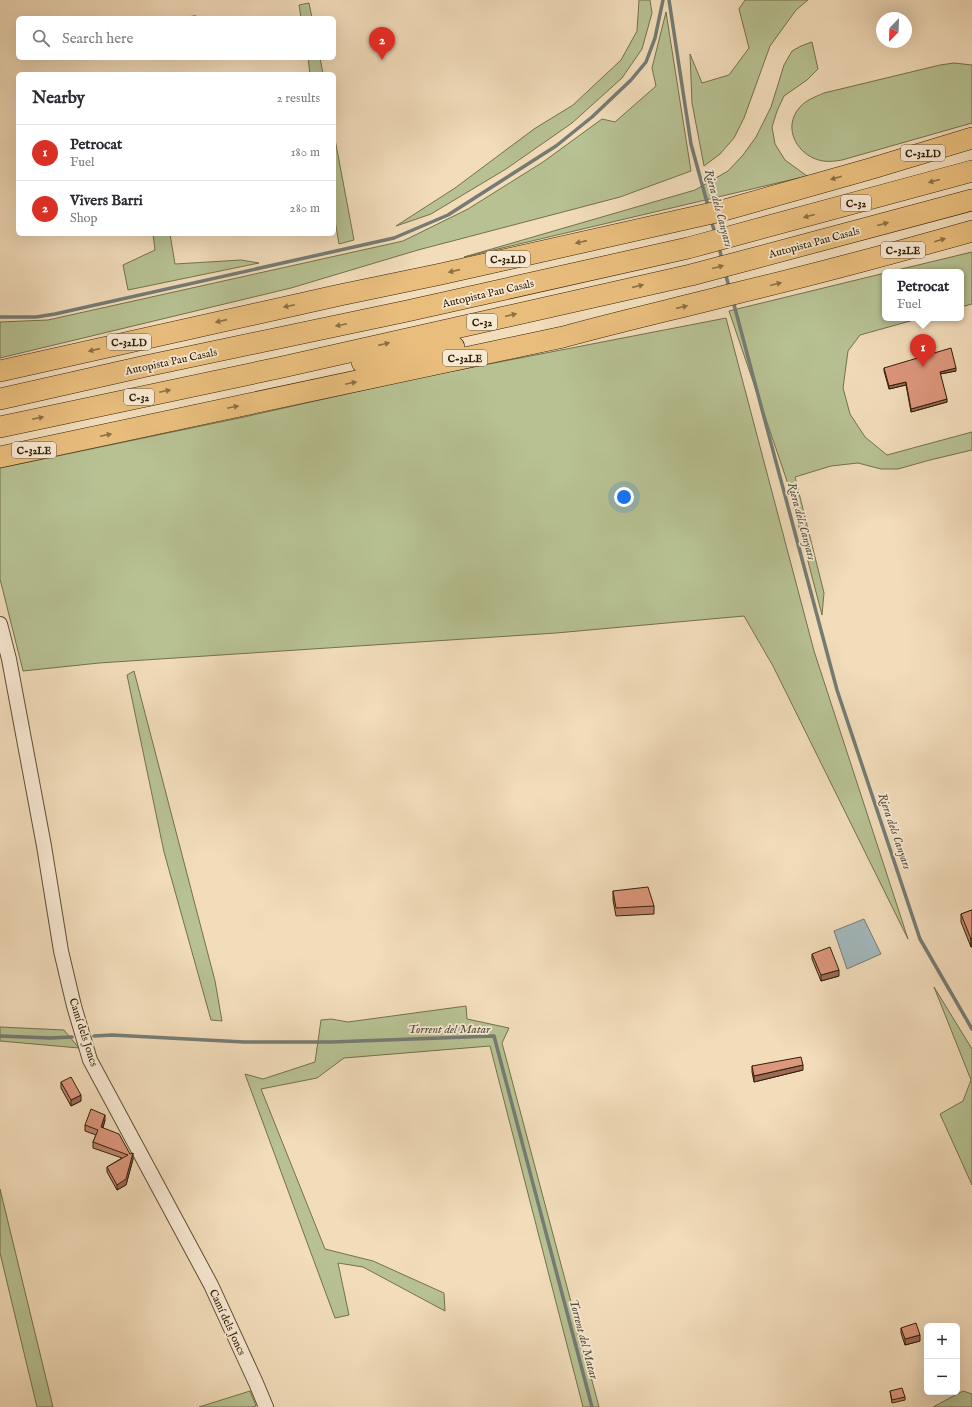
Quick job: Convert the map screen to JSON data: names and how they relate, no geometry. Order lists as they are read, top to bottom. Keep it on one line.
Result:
{"streets":{"highway":["C-32LD","C-32","Autopista Pau Casals","C-32LE"],"street":["Camí dels Joncs"]},"crossings":[["C-32LD","C-32"],["C-32","Autopista Pau Casals"],["C-32","C-32LE"]],"water":["Riera dels Canyars","Torrent del Matar"],"north":"bottom left","page":{"search":"Search here","pins":["2","1"],"heading":["Nearby","2 results"],"list":[{"mark":"1","name":"Petrocat","note":"Fuel","value":"180 m"},{"mark":"2","name":"Vivers Barri","note":"Shop","value":"280 m"}],"popup":["Petrocat","Fuel"],"map_buttons":["+","−"]}}
